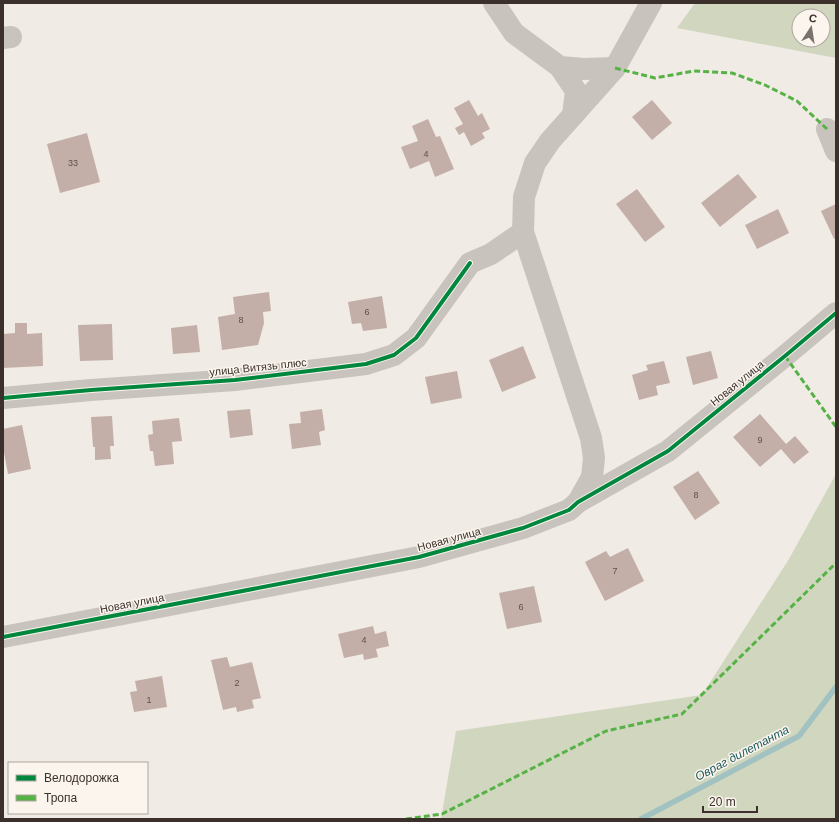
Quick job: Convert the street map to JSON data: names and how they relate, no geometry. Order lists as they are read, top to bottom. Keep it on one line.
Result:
{"streets":{"street":["улица Витязь плюс","Новая улица"]},"water":["Овраг дилетанта"],"house_numbers":["4","33","6","8","9","8","7","6","4","2","1"],"legend":["Велодорожка","Тропа"],"scale_bar":"20 m","north":"top"}
